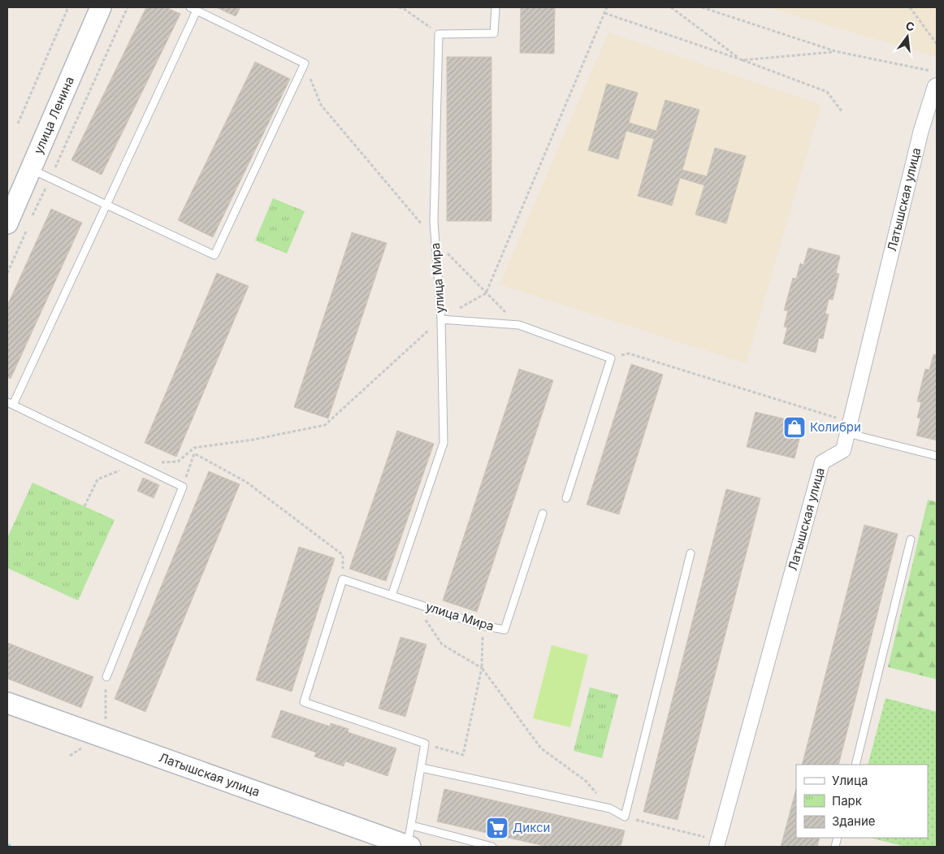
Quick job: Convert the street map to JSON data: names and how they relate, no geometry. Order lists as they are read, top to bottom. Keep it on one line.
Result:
{"streets":{"street":["улица Ленина","Латышская улица"],"lane":["улица Мира"]},"places":{"shop":["Колибри"],"supermarket":["Дикси"]},"legend":["Улица","Парк","Здание"],"north":"top"}
